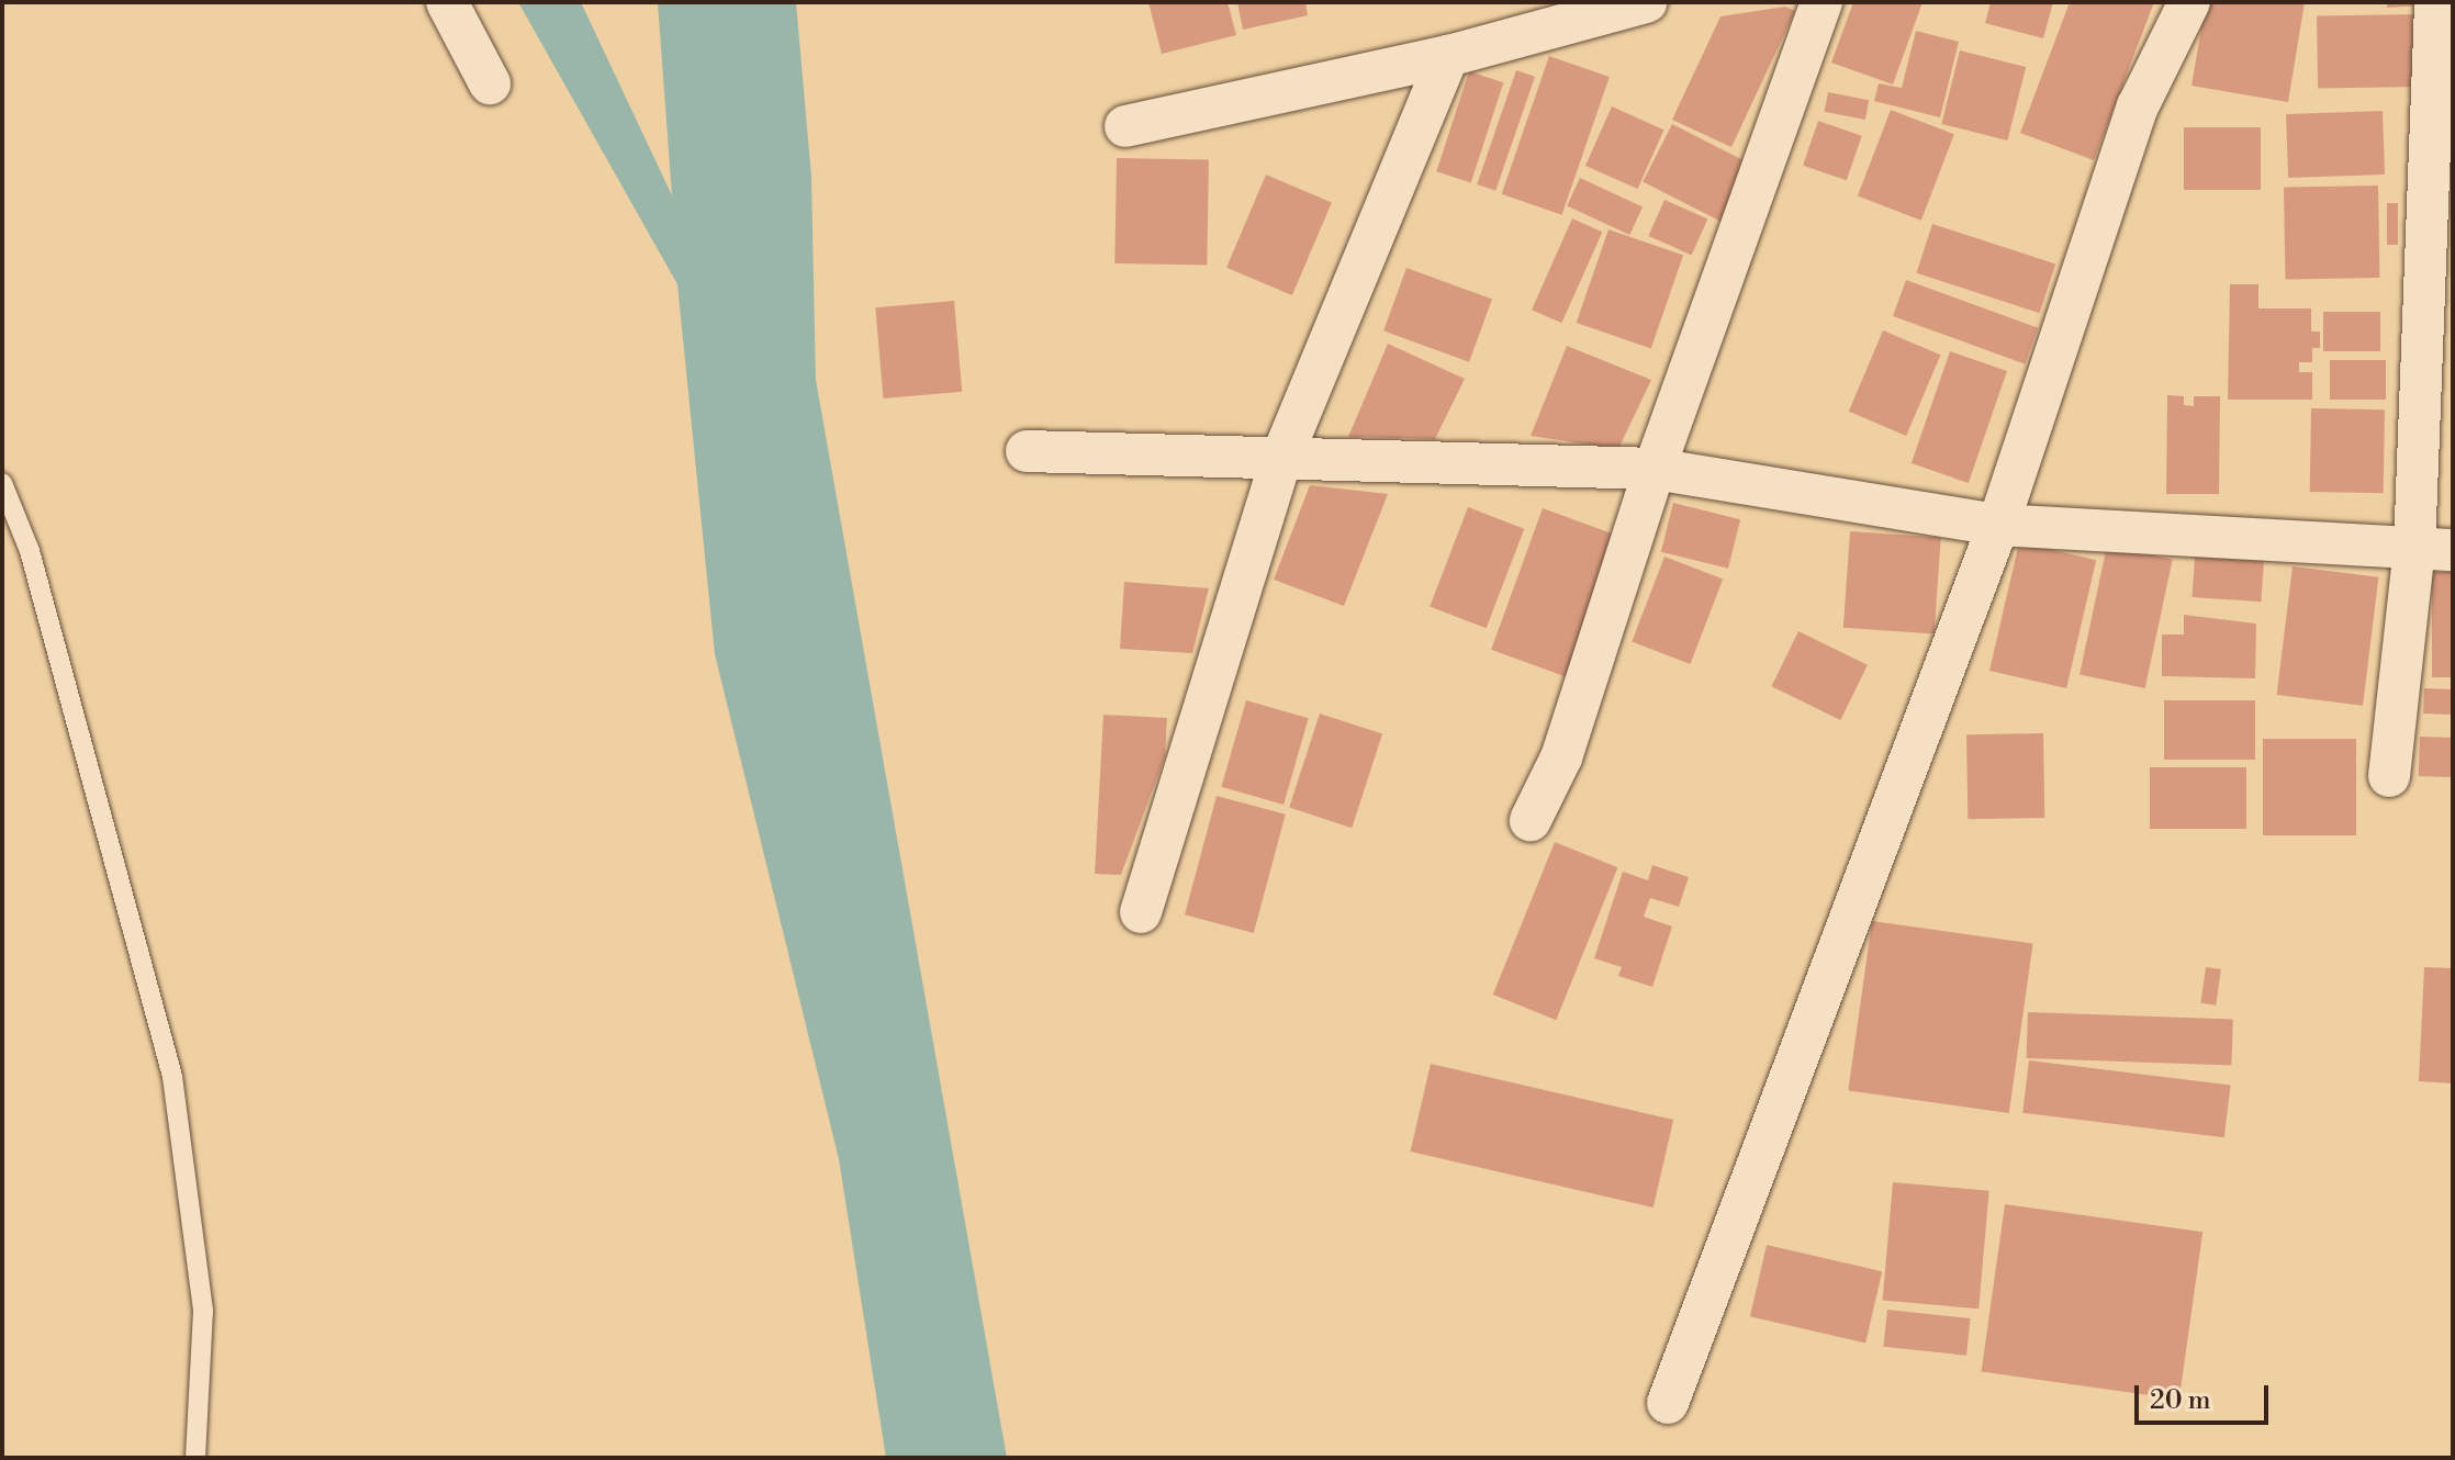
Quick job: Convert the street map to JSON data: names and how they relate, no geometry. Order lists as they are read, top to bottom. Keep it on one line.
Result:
{"scale_bar":"20 m"}
